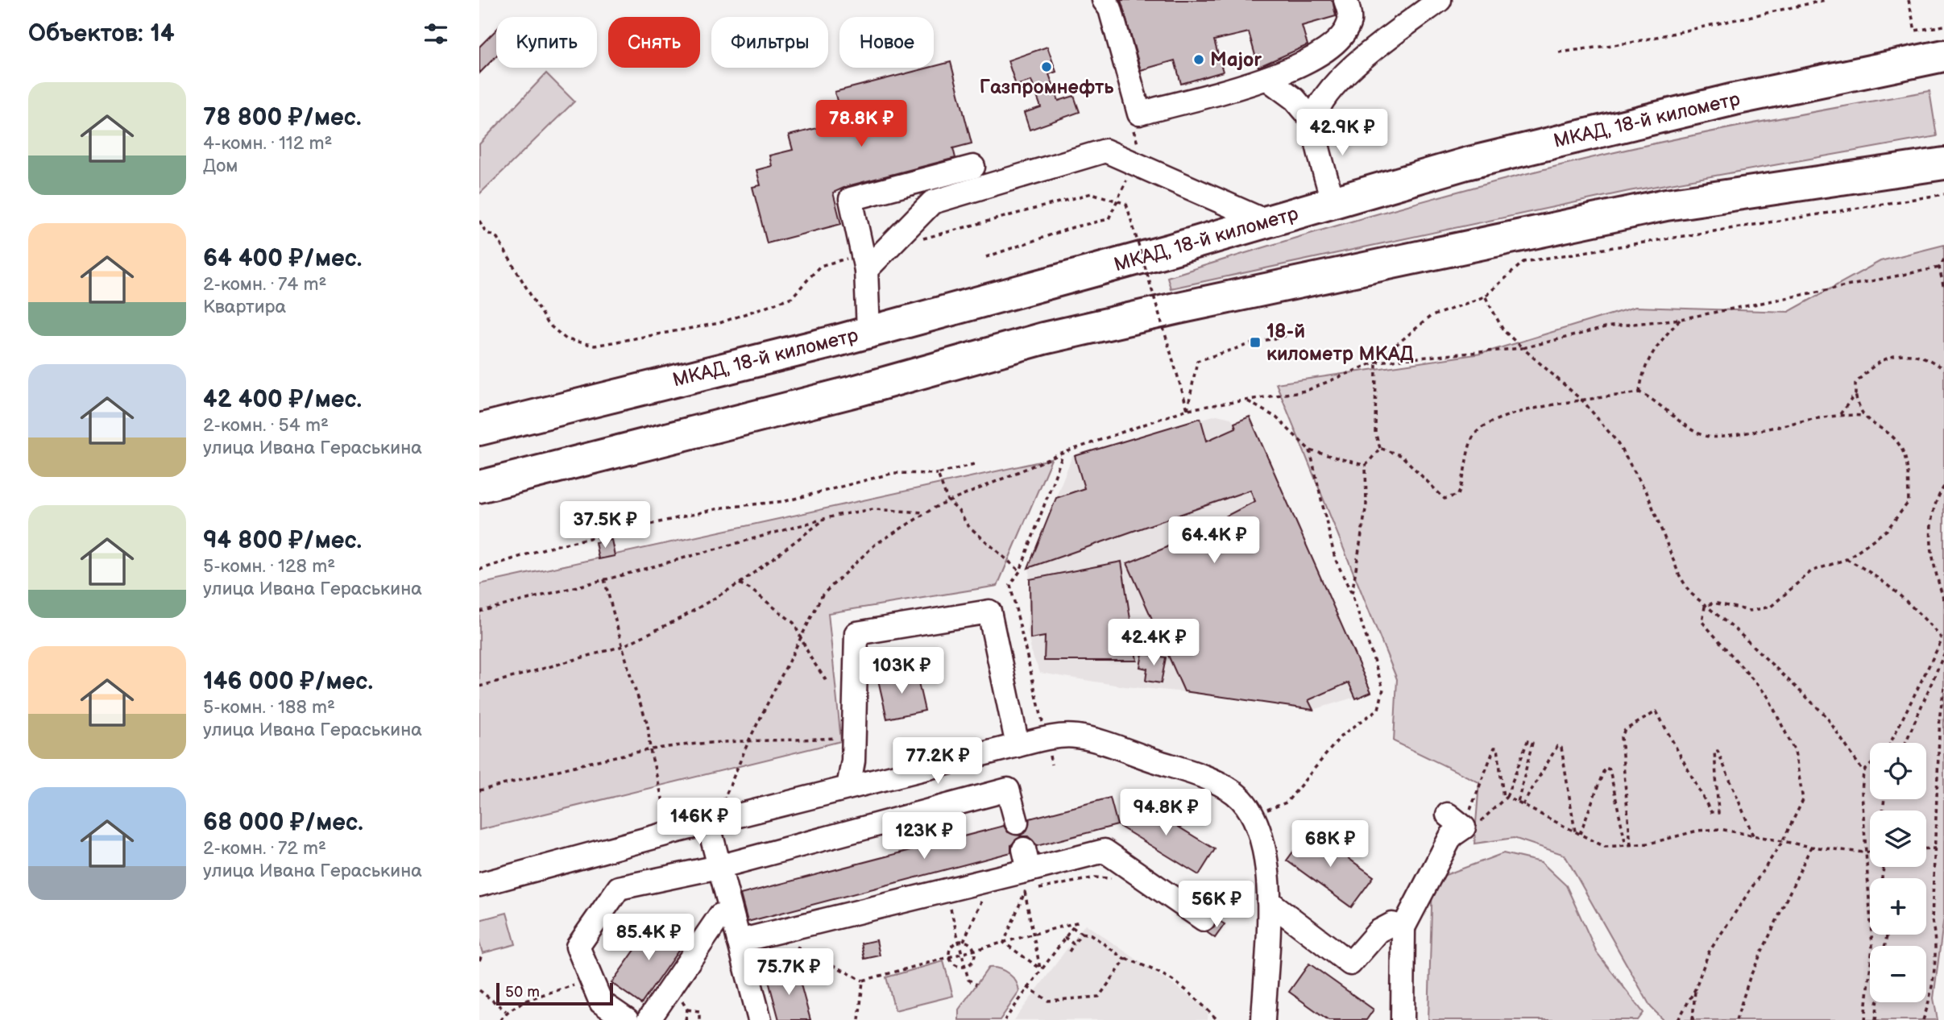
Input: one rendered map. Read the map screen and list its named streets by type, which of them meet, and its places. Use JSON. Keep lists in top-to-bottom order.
{
  "streets": {
    "highway": ["МКАД, 18-й километр"]
  },
  "places": {
    "other": ["Major", "Газпромнефть"],
    "transit": ["18-й километр МКАД"]
  },
  "scale_bar": "50 m",
  "page": {
    "heading": "Объектов: 14",
    "chip": [
      "Купить",
      "Снять",
      "Фильтры",
      "Новое"
    ],
    "list": [
      {
        "name": "78 800 ₽/мес.",
        "note": "4-комн. · 112 m² · Дом"
      },
      {
        "name": "64 400 ₽/мес.",
        "note": "2-комн. · 74 m² · Квартира"
      },
      {
        "name": "42 400 ₽/мес.",
        "note": "2-комн. · 54 m² · улица Ивана Гераськина"
      },
      {
        "name": "94 800 ₽/мес.",
        "note": "5-комн. · 128 m² · улица Ивана Гераськина"
      },
      {
        "name": "146 000 ₽/мес.",
        "note": "5-комн. · 188 m² · улица Ивана Гераськина"
      },
      {
        "name": "68 000 ₽/мес.",
        "note": "2-комн. · 72 m² · улица Ивана Гераськина"
      }
    ],
    "price": [
      "78.8K ₽",
      "42.9K ₽",
      "37.5K ₽",
      "64.4K ₽",
      "42.4K ₽",
      "103K ₽",
      "77.2K ₽",
      "94.8K ₽",
      "146K ₽",
      "123K ₽",
      "68K ₽",
      "56K ₽",
      "85.4K ₽",
      "75.7K ₽"
    ],
    "map_buttons": ["+", "−"],
    "scale": "50 m"
  }
}
